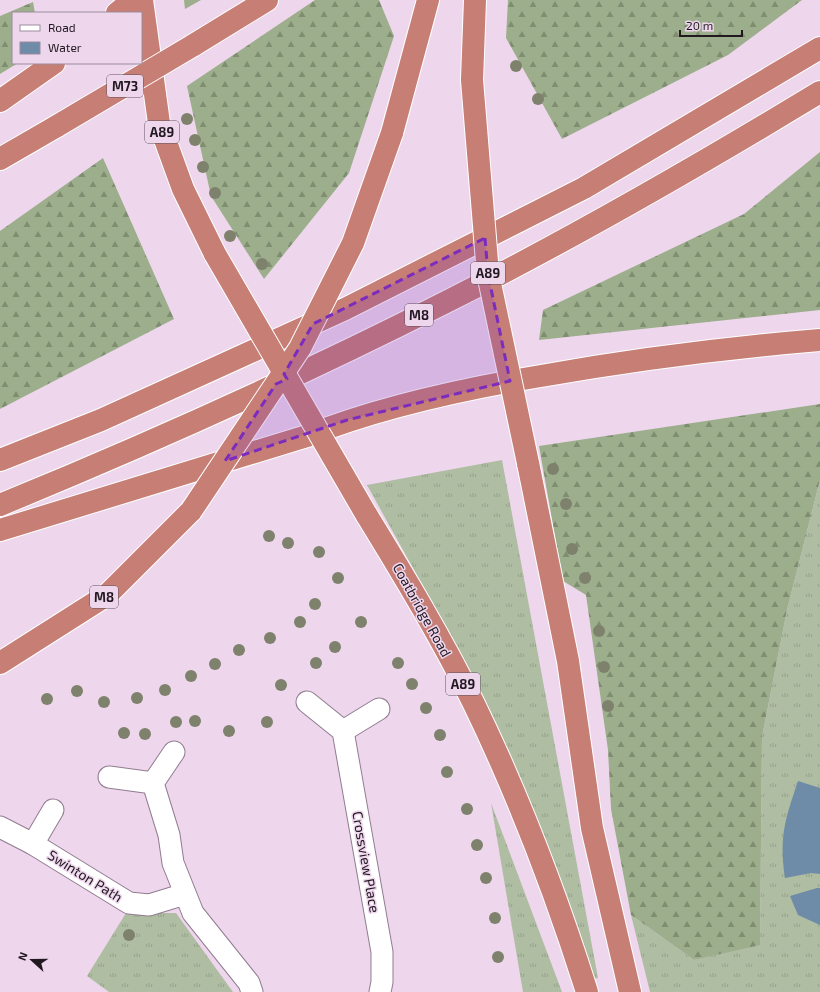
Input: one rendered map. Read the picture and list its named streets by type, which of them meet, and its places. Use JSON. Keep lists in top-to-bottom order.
{
  "streets": {
    "highway": [
      "M73",
      "A89",
      "M8",
      "Coatbridge Road"
    ],
    "street": ["Crossview Place", "Swinton Path"]
  },
  "legend": ["Road", "Water"],
  "scale_bar": "20 m",
  "north": "left"
}
